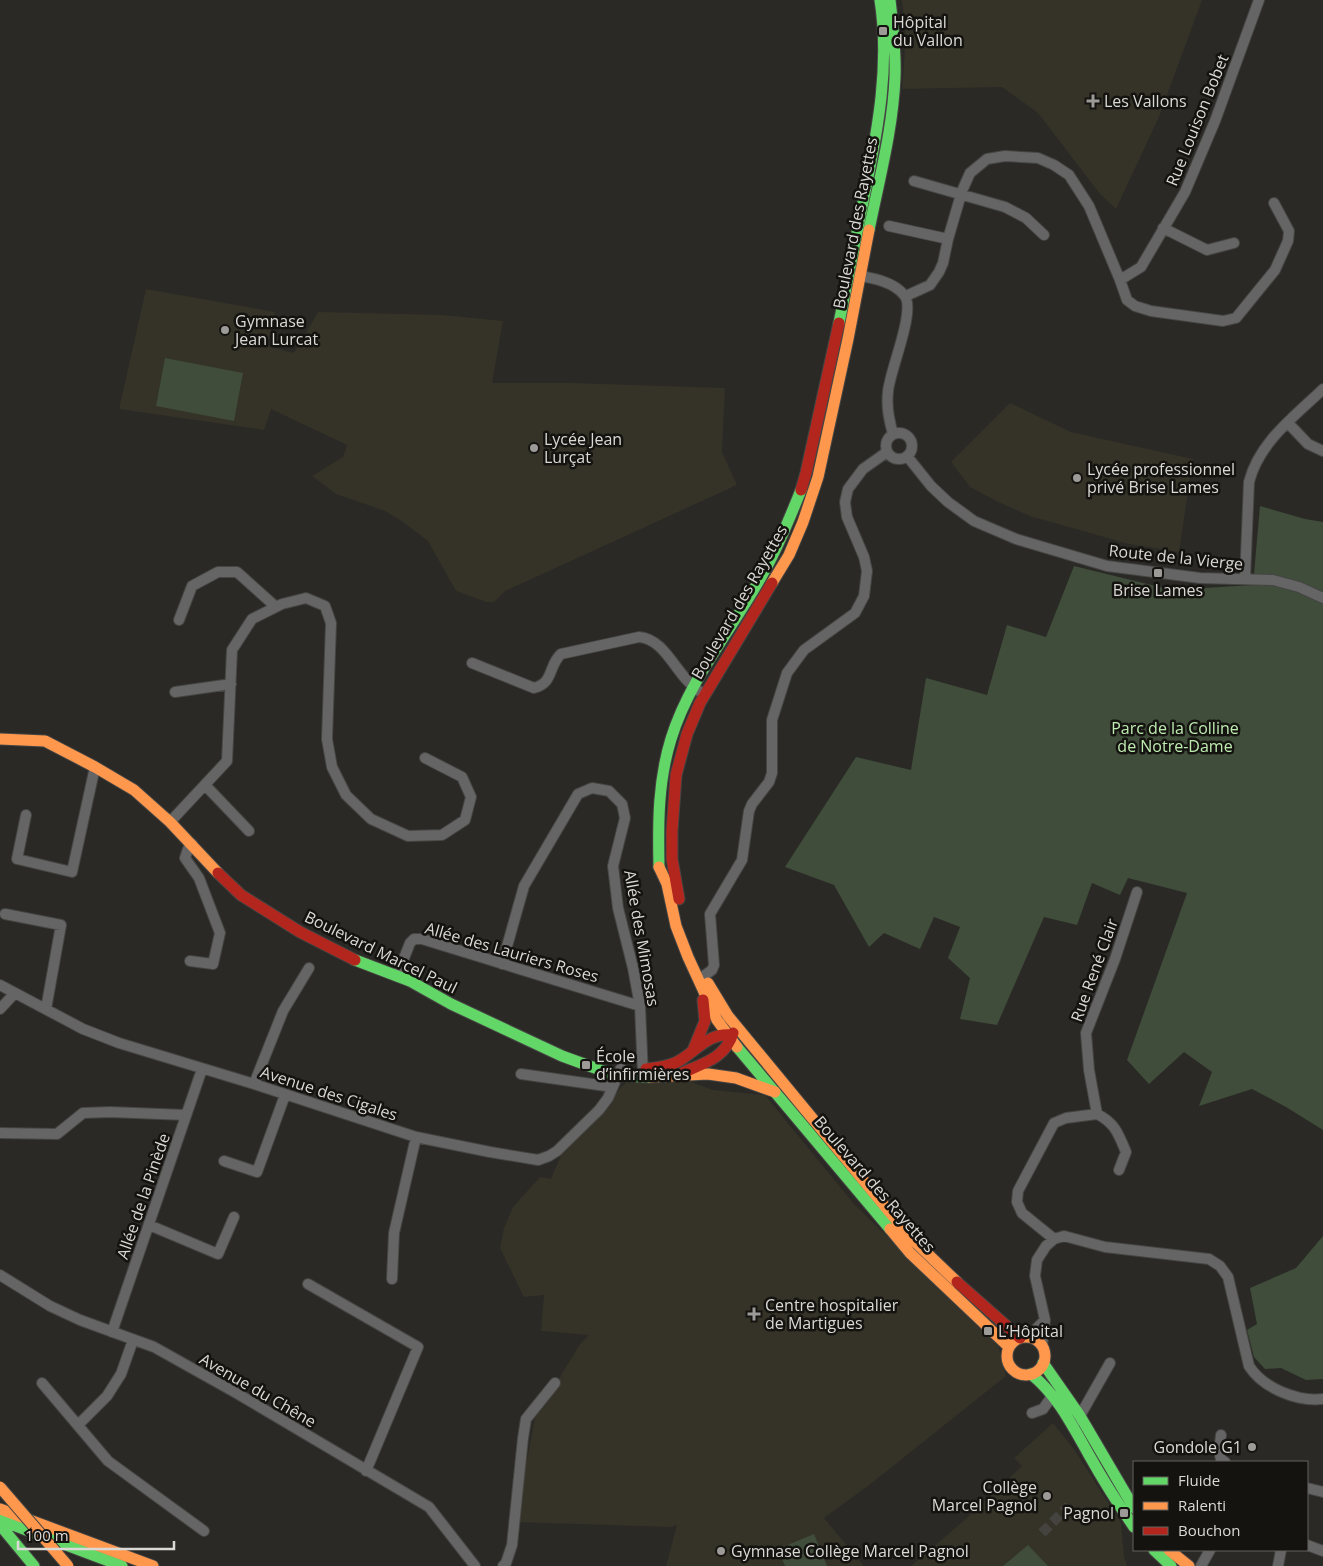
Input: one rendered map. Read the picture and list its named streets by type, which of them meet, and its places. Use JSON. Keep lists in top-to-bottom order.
{
  "streets": {
    "main road": ["Boulevard des Rayettes", "Boulevard Marcel Paul"],
    "street": [
      "Rue Louison Bobet",
      "Route de la Vierge",
      "Allée des Mimosas",
      "Allée des Lauriers Roses",
      "Rue René Clair",
      "Avenue des Cigales",
      "Allée de la Pinède",
      "Avenue du Chêne"
    ]
  },
  "crossings": [
    ["Boulevard des Rayettes", "Boulevard Marcel Paul"],
    ["Allée des Mimosas", "Boulevard Marcel Paul"],
    ["Allée des Mimosas", "Allée des Lauriers Roses"],
    ["Boulevard Marcel Paul", "Allée des Lauriers Roses"],
    ["Boulevard Marcel Paul", "Avenue des Cigales"],
    ["Avenue des Cigales", "Allée de la Pinède"],
    ["Allée de la Pinède", "Avenue du Chêne"]
  ],
  "parks": ["Parc de la Colline de Notre-Dame"],
  "places": {
    "transit": [
      "Hôpital du Vallon",
      "Brise Lames",
      "École d’infirmières",
      "L’Hôpital",
      "Pagnol"
    ],
    "health": ["Les Vallons", "Centre hospitalier de Martigues"],
    "other": [
      "Gymnase Jean Lurcat",
      "Lycée Jean Lurçat",
      "Lycée professionnel privé Brise Lames",
      "Gondole G1",
      "Collège Marcel Pagnol",
      "Gymnase Collège Marcel Pagnol"
    ]
  },
  "legend": ["Fluide", "Ralenti", "Bouchon"],
  "scale_bar": "100 m"
}
